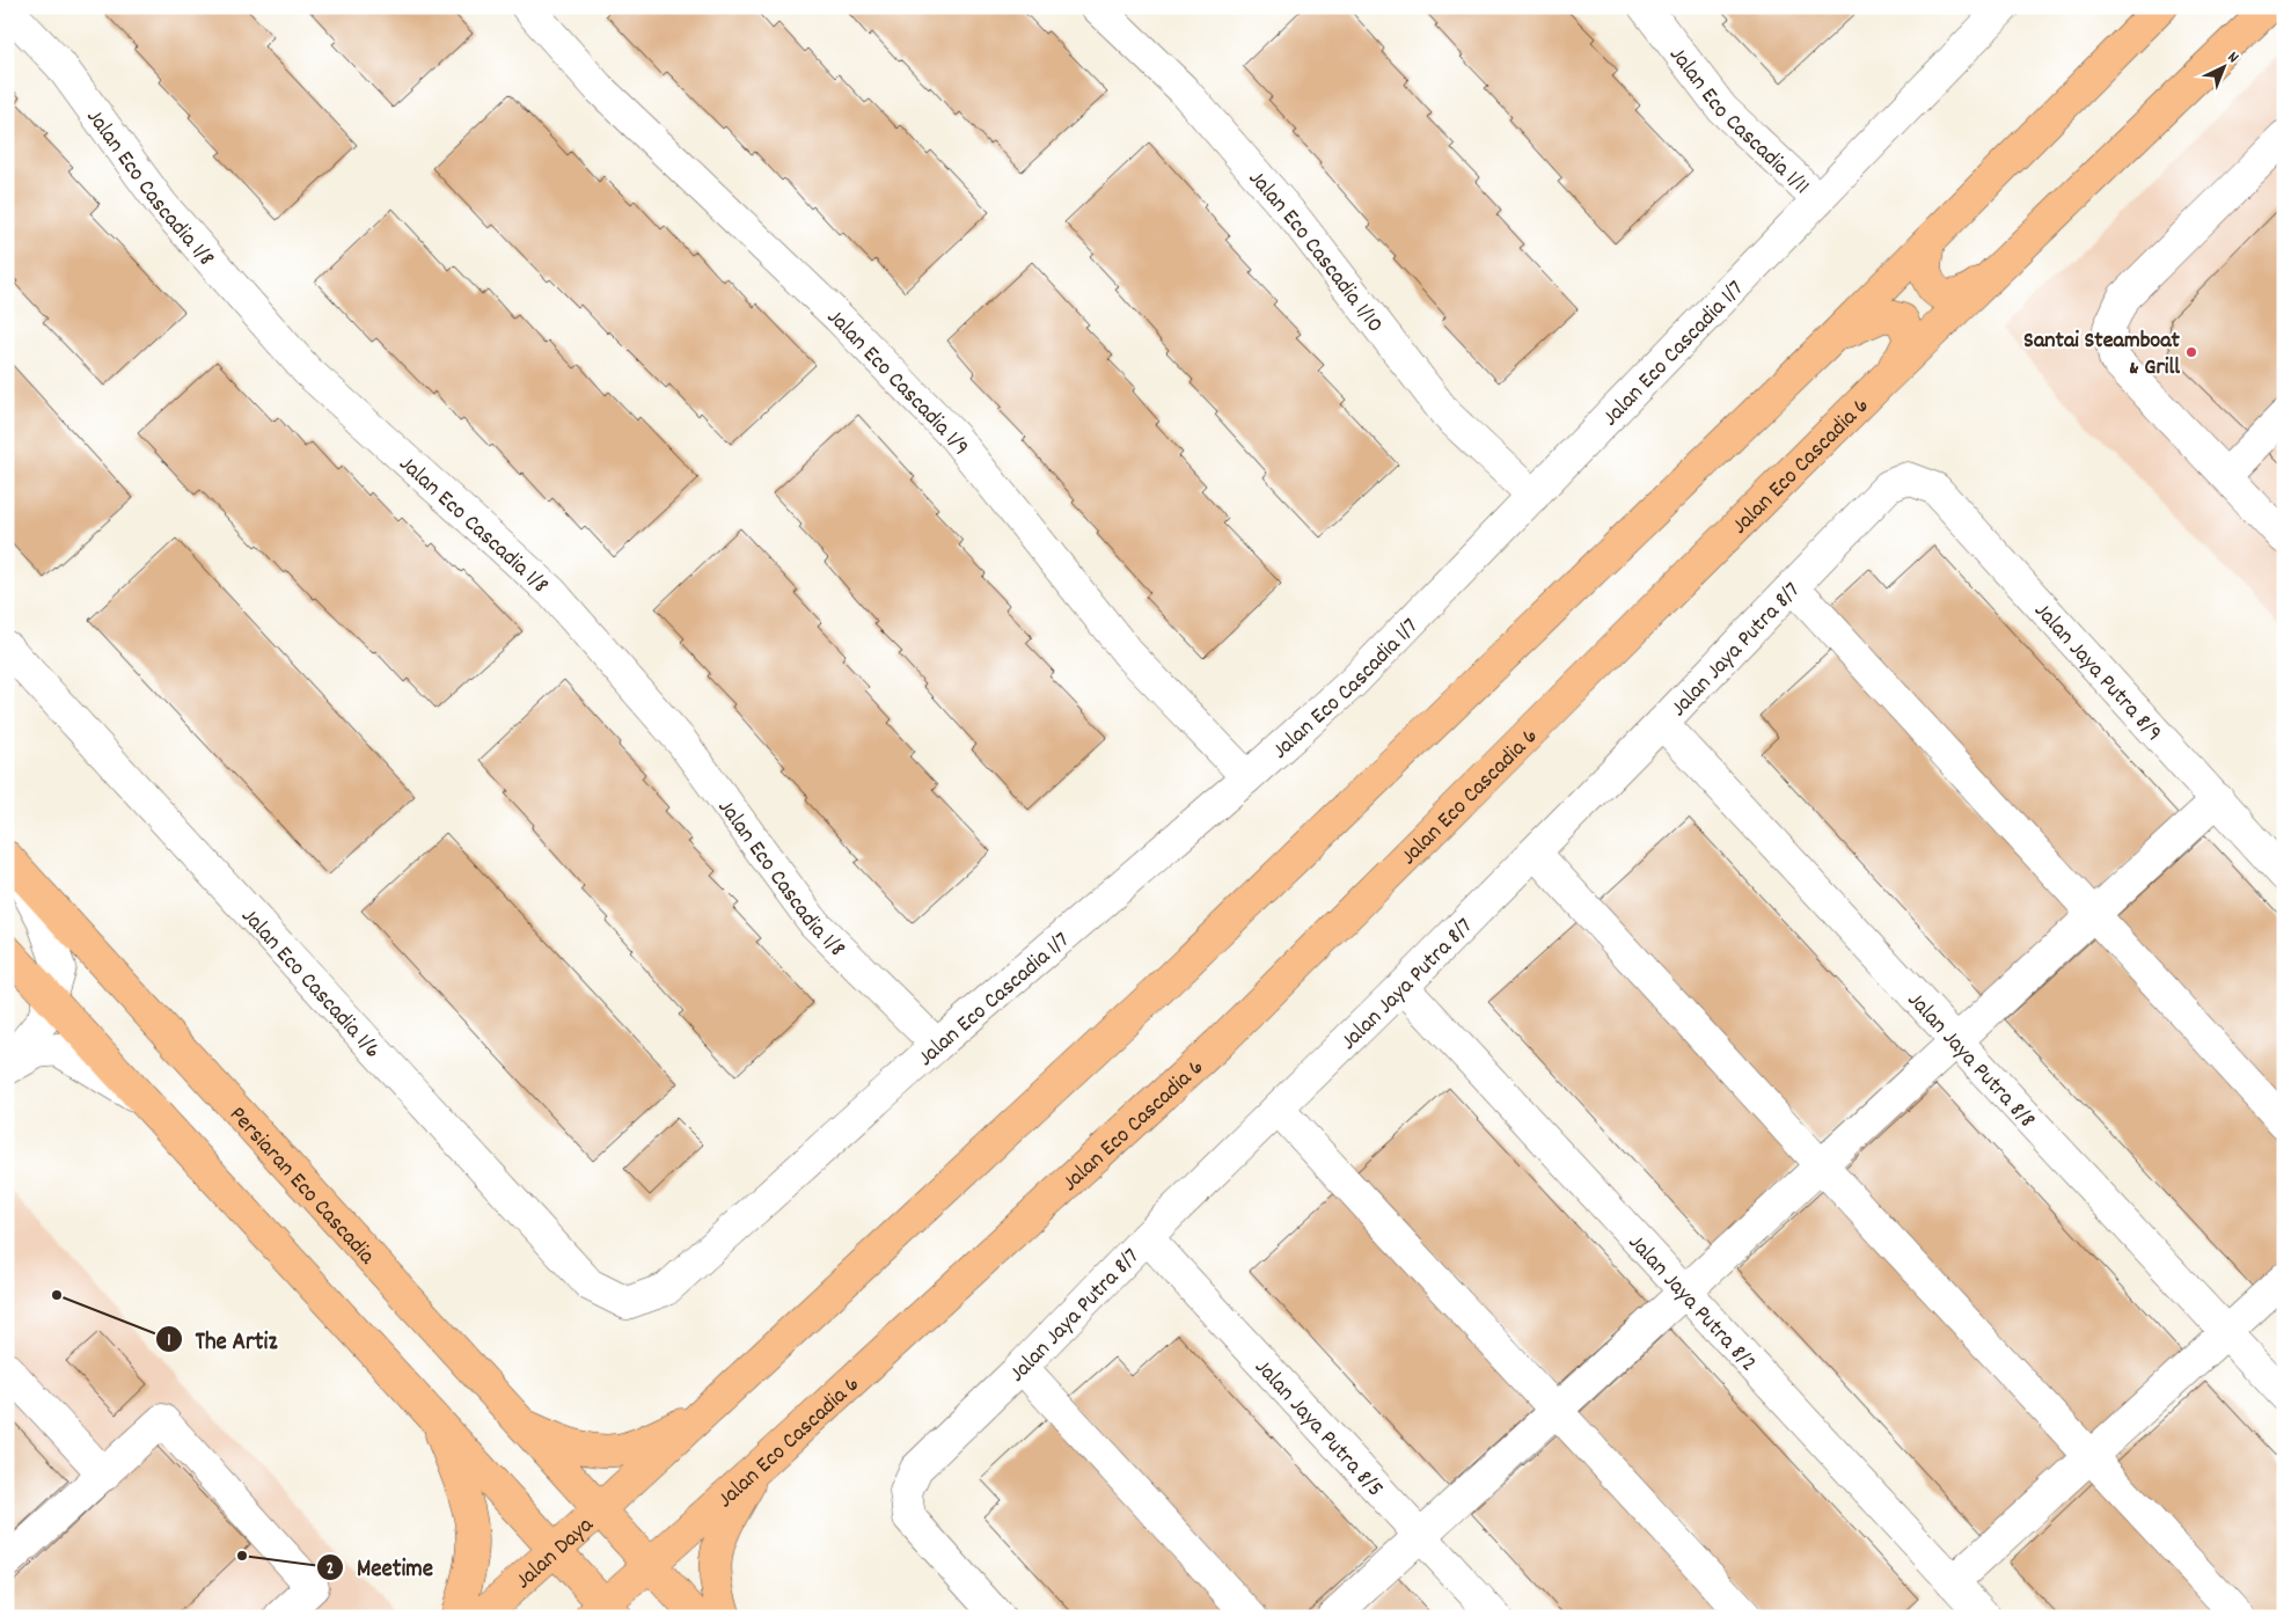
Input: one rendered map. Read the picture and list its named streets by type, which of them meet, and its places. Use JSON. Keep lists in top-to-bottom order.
{
  "streets": {
    "main road": ["Jalan Eco Cascadia 6", "Persiaran Eco Cascadia", "Jalan Daya"],
    "street": [
      "Jalan Eco Cascadia 1/11",
      "Jalan Eco Cascadia 1/8",
      "Jalan Eco Cascadia 1/10",
      "Jalan Eco Cascadia 1/7",
      "Jalan Eco Cascadia 1/9",
      "Jalan Jaya Putra 8/7",
      "Jalan Jaya Putra 8/9",
      "Jalan Eco Cascadia 1/6",
      "Jalan Jaya Putra 8/8",
      "Jalan Jaya Putra 8/2",
      "Jalan Jaya Putra 8/5"
    ]
  },
  "crossings": [
    ["Jalan Eco Cascadia 1/11", "Jalan Eco Cascadia 1/7"],
    ["Jalan Eco Cascadia 1/8", "Jalan Eco Cascadia 1/7"],
    ["Jalan Eco Cascadia 1/10", "Jalan Eco Cascadia 1/7"],
    ["Jalan Eco Cascadia 1/7", "Jalan Eco Cascadia 1/9"],
    ["Jalan Eco Cascadia 1/7", "Jalan Eco Cascadia 1/6"],
    ["Jalan Eco Cascadia 6", "Persiaran Eco Cascadia"],
    ["Jalan Jaya Putra 8/7", "Jalan Jaya Putra 8/9"],
    ["Jalan Jaya Putra 8/7", "Jalan Jaya Putra 8/8"],
    ["Jalan Jaya Putra 8/7", "Jalan Jaya Putra 8/2"],
    ["Jalan Jaya Putra 8/7", "Jalan Jaya Putra 8/5"],
    ["Persiaran Eco Cascadia", "Jalan Daya"]
  ],
  "places": ["Santai Steamboat & Grill", "The Artiz", "Meetime"],
  "north": "top right"
}
